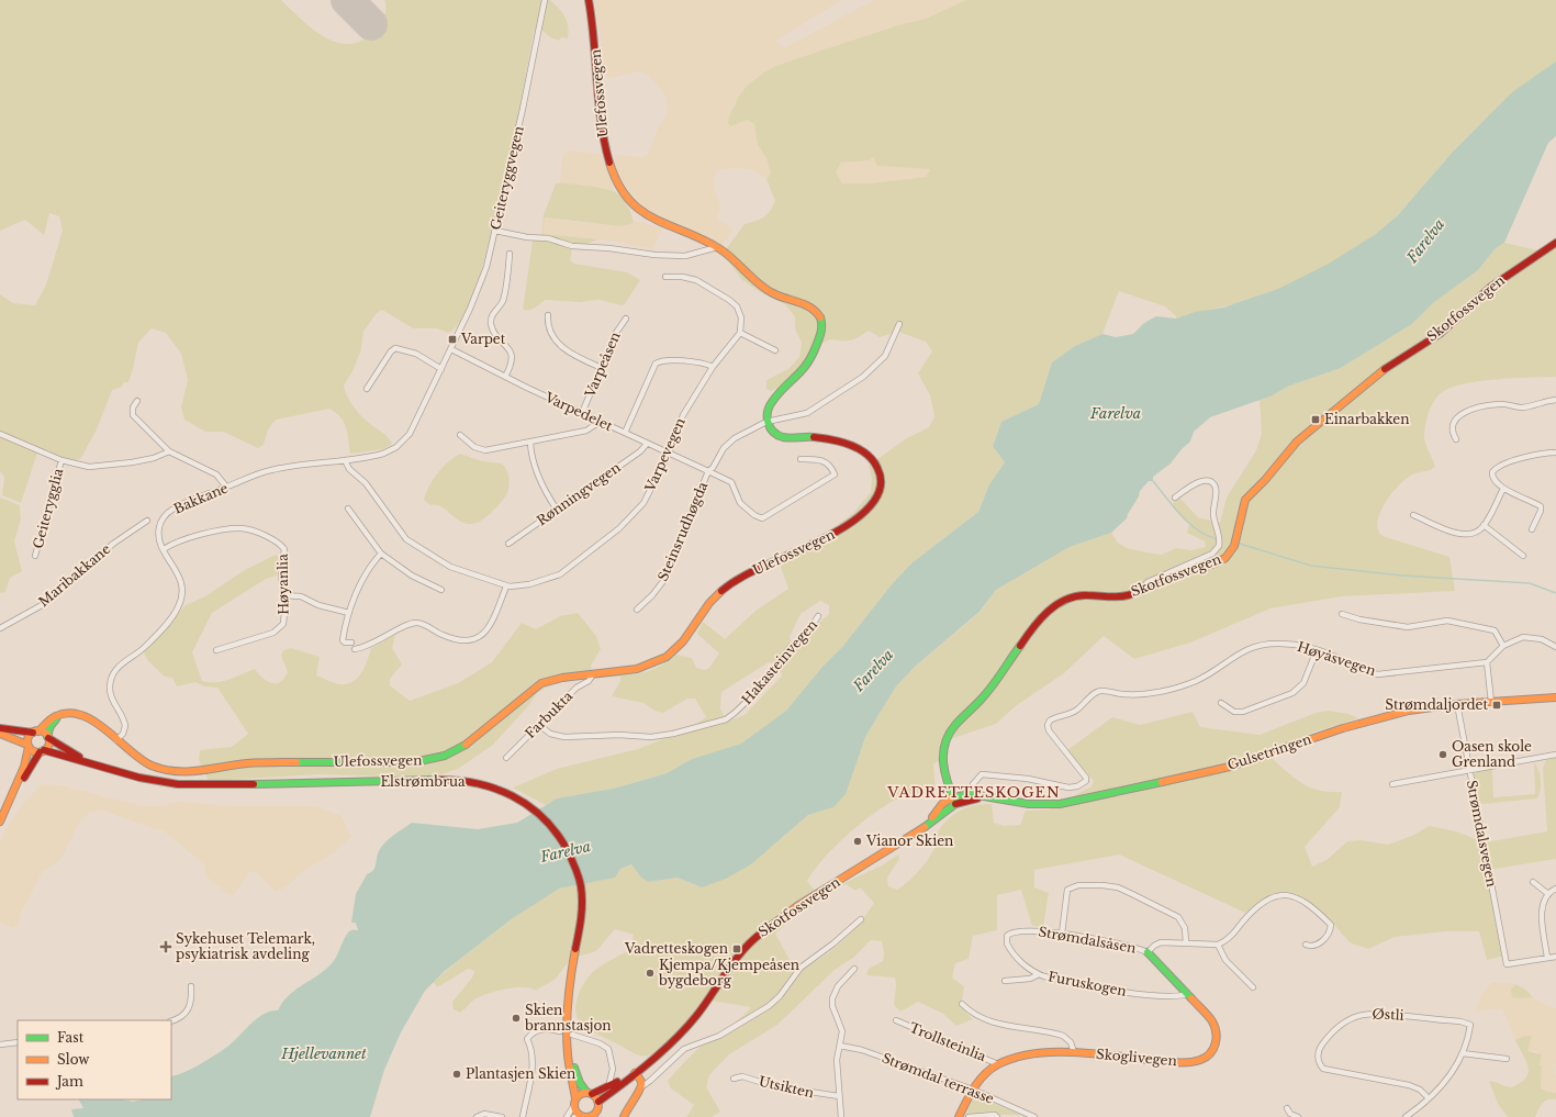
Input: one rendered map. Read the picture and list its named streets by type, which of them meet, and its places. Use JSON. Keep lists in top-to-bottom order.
{
  "streets": {
    "street": [
      "Ulefossvegen",
      "Geiteryggvegen",
      "Skotfossvegen",
      "Varpeåsen",
      "Varpedelet",
      "Varpevegen",
      "Rønningvegen",
      "Bakkane",
      "Geiterygglia",
      "Steinsrudhøgda",
      "Maribakkane",
      "Høyanlia",
      "Høyåsvegen",
      "Hakasteinvegen",
      "Farbukta",
      "Gulsetringen",
      "Elstrømbrua",
      "Strømdalsvegen",
      "Strømdalsåsen",
      "Furuskogen",
      "Østli",
      "Trollsteinlia",
      "Skoglivegen",
      "Strømdal terrasse",
      "Utsikten"
    ]
  },
  "crossings": [
    ["Ulefossvegen", "Bakkane"],
    ["Ulefossvegen", "Farbukta"],
    ["Geiteryggvegen", "Varpedelet"],
    ["Geiteryggvegen", "Bakkane"],
    ["Skotfossvegen", "Elstrømbrua"],
    ["Varpeåsen", "Varpedelet"],
    ["Varpedelet", "Varpevegen"],
    ["Varpedelet", "Rønningvegen"],
    ["Varpedelet", "Bakkane"],
    ["Varpedelet", "Steinsrudhøgda"],
    ["Varpevegen", "Bakkane"],
    ["Bakkane", "Høyanlia"],
    ["Høyåsvegen", "Gulsetringen"],
    ["Hakasteinvegen", "Farbukta"],
    ["Gulsetringen", "Strømdalsvegen"],
    ["Strømdalsåsen", "Furuskogen"],
    ["Strømdalsåsen", "Skoglivegen"],
    ["Furuskogen", "Skoglivegen"],
    ["Trollsteinlia", "Skoglivegen"],
    ["Skoglivegen", "Strømdal terrasse"]
  ],
  "districts": ["VADRETTESKOGEN"],
  "water": ["Farelva", "Hjellevannet"],
  "places": {
    "transit": [
      "Varpet",
      "Einarbakken",
      "Strømdaljordet",
      "Vadretteskogen"
    ],
    "other": [
      "Oasen skole Grenland",
      "Vianor Skien",
      "Kjempa/Kjempeåsen bygdeborg",
      "Skien brannstasjon",
      "Plantasjen Skien"
    ],
    "health": ["Sykehuset Telemark, psykiatrisk avdeling"]
  },
  "legend": ["Fast", "Slow", "Jam"]
}
